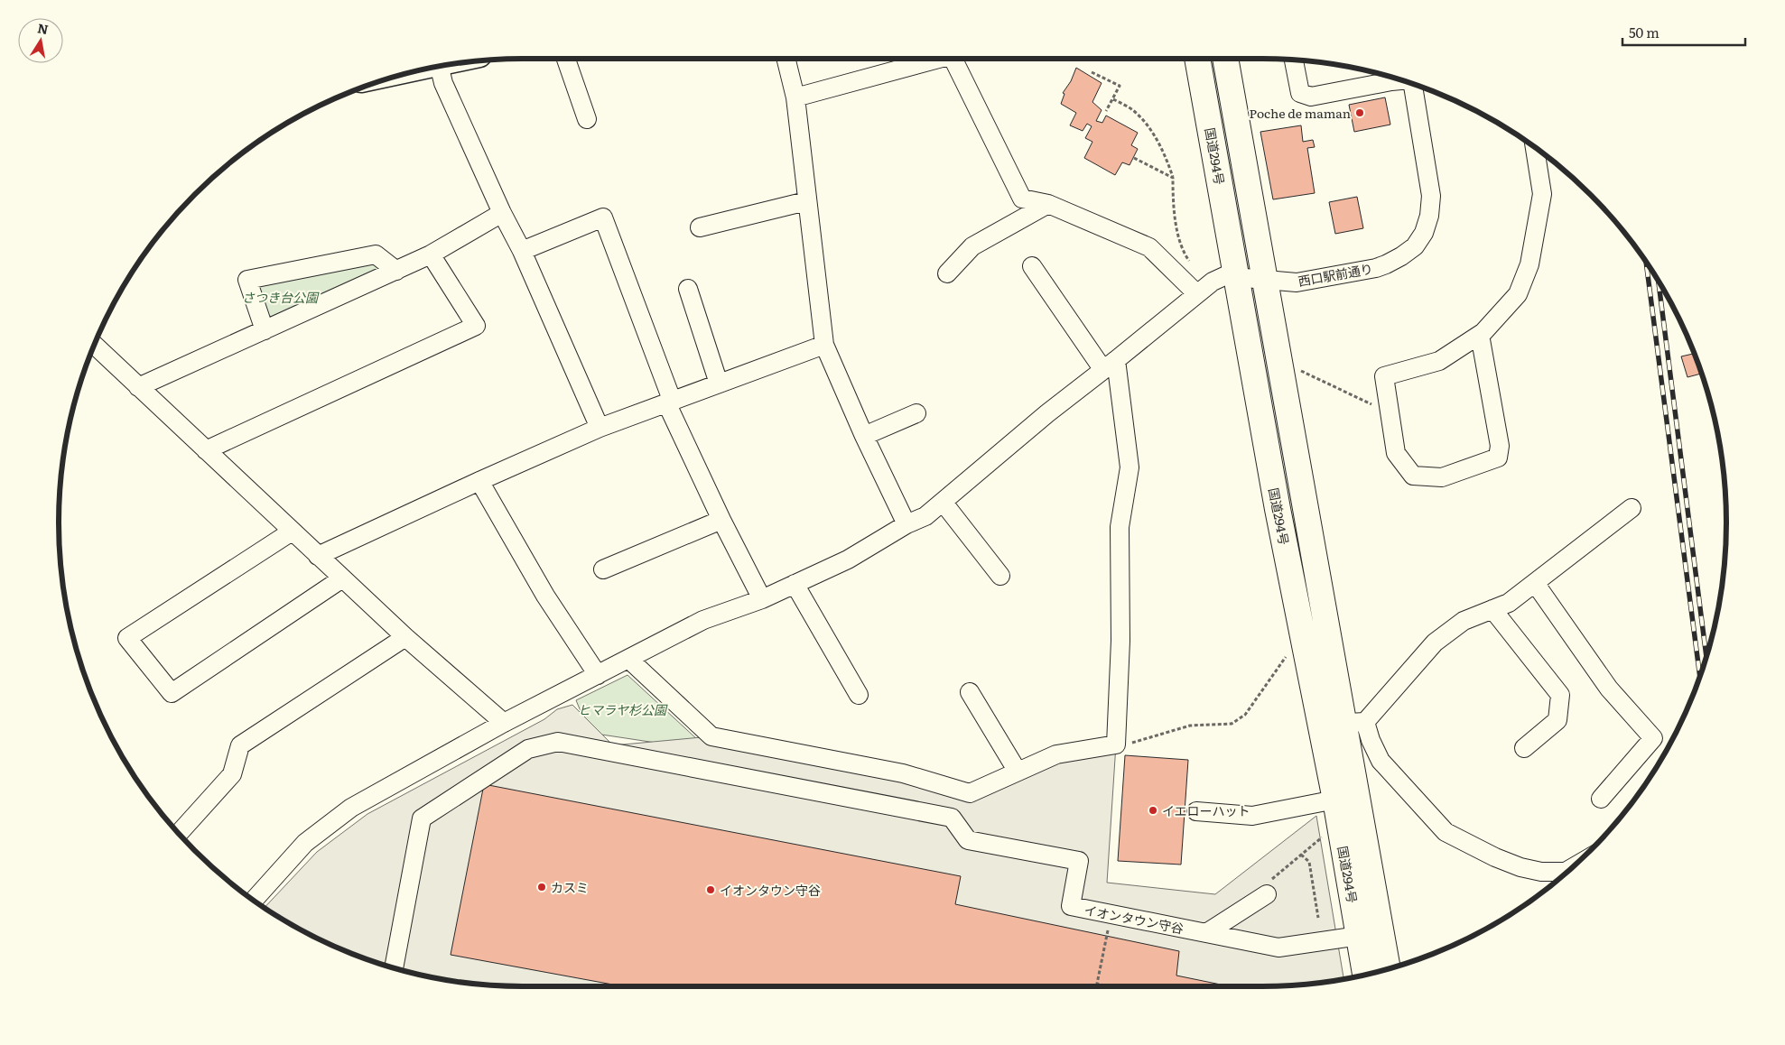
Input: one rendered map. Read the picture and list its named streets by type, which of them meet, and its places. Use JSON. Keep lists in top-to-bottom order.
{
  "streets": {
    "highway": ["国道294号"],
    "street": ["西口駅前通り", "イオンタウン守谷"]
  },
  "crossings": [
    ["国道294号", "西口駅前通り"],
    ["国道294号", "イオンタウン守谷"]
  ],
  "parks": ["さつき台公園", "ヒマラヤ杉公園"],
  "places": [
    "Poche de maman",
    "イエローハット",
    "カスミ",
    "イオンタウン守谷"
  ],
  "scale_bar": "50 m",
  "north": "top"
}
